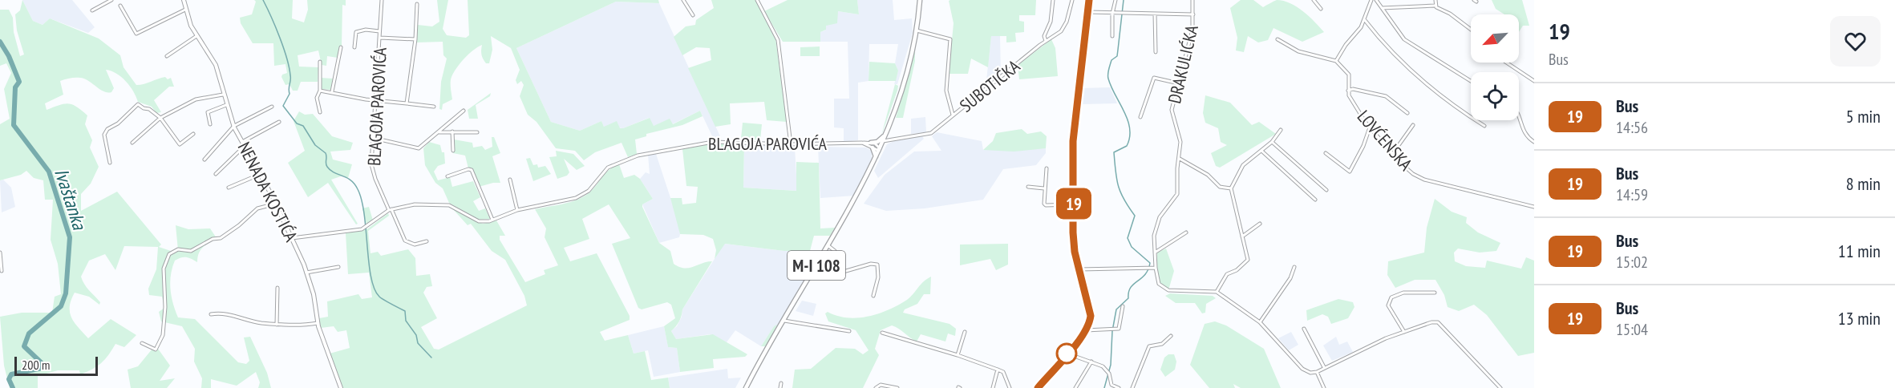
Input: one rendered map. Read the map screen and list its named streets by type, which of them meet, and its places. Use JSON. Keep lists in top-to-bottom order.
{
  "streets": {
    "main road": ["M-I 108"],
    "street": [
      "DRAKULIĆKA",
      "SUBOTIČKA",
      "BLAGOJA PAROVIĆA",
      "LOVĆENSKA",
      "NENADA KOSTIĆA"
    ]
  },
  "crossings": [
    ["SUBOTIČKA", "M-I 108"],
    ["BLAGOJA PAROVIĆA", "NENADA KOSTIĆA"],
    ["BLAGOJA PAROVIĆA", "M-I 108"]
  ],
  "water": ["Ivaštanka"],
  "lines": ["bus line 19"],
  "scale_bar": "200 m",
  "north": "bottom left",
  "page": {
    "on_map": "19",
    "heading": ["19", "Bus"],
    "list": [
      {
        "mark": "19",
        "name": "Bus",
        "note": "14:56",
        "value": "5 min"
      },
      {
        "mark": "19",
        "name": "Bus",
        "note": "14:59",
        "value": "8 min"
      },
      {
        "mark": "19",
        "name": "Bus",
        "note": "15:02",
        "value": "11 min"
      },
      {
        "mark": "19",
        "name": "Bus",
        "note": "15:04",
        "value": "13 min"
      }
    ],
    "scale": "200 m"
  }
}
